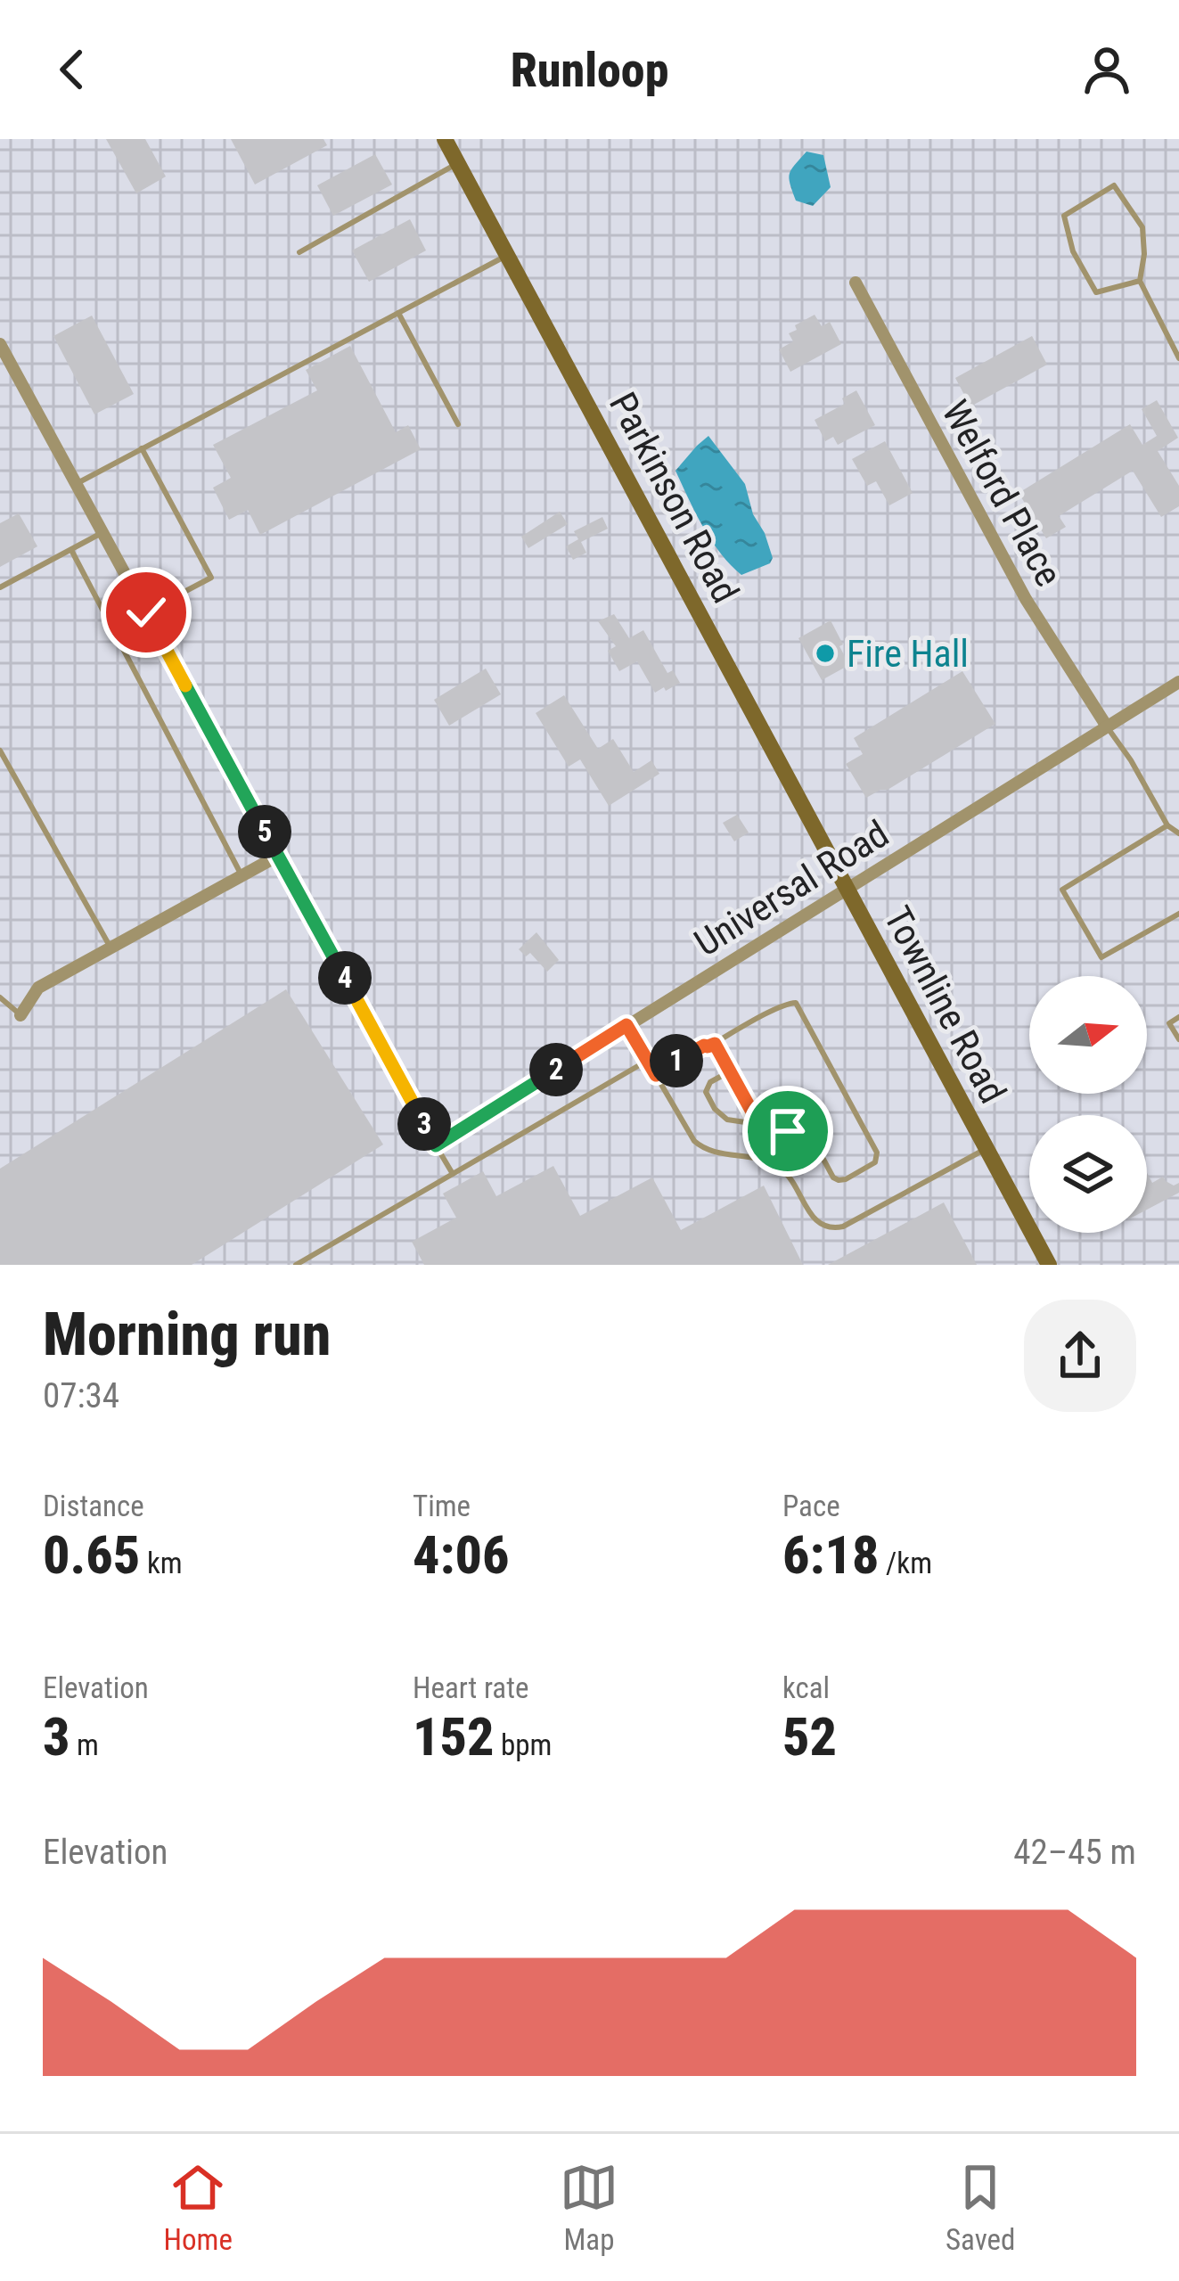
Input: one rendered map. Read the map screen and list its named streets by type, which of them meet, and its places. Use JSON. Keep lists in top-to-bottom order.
{
  "streets": {
    "main road": ["Parkinson Road", "Townline Road"],
    "street": ["Welford Place", "Universal Road"]
  },
  "crossings": [
    ["Welford Place", "Universal Road"],
    ["Parkinson Road", "Universal Road"],
    ["Parkinson Road", "Townline Road"],
    ["Universal Road", "Townline Road"]
  ],
  "places": ["Fire Hall"],
  "north": "right",
  "page": {
    "header": "Runloop",
    "pins": [
      "5",
      "4",
      "1",
      "2",
      "3"
    ],
    "heading": ["Morning run", "07:34"],
    "stats": [
      ["Distance", "0.65 km"],
      ["Time", "4:06"],
      ["Pace", "6:18 /km"],
      ["Elevation", "3 m"],
      ["Heart rate", "152 bpm"],
      ["kcal", "52"]
    ],
    "chart": ["Elevation", "42–45 m"],
    "tabs": ["Home", "Map", "Saved"]
  }
}
